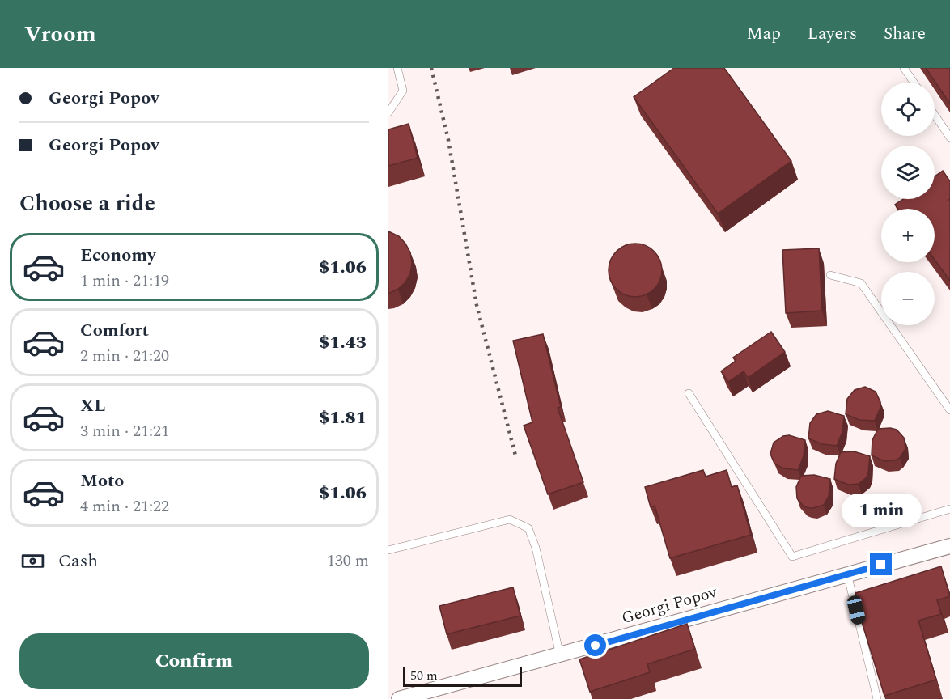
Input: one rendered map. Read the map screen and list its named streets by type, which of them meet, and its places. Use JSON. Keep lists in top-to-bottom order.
{
  "streets": {
    "street": ["Georgi Popov"]
  },
  "scale_bar": "50 m",
  "page": {
    "header": "Vroom",
    "nav": ["Map", "Layers", "Share"],
    "banner": ["Georgi Popov", "Georgi Popov"],
    "map_buttons": ["+", "−"],
    "heading": "Choose a ride",
    "list": [
      {
        "name": "Economy",
        "note": "1 min · 21:19",
        "value": "$1.06"
      },
      {
        "name": "Comfort",
        "note": "2 min · 21:20",
        "value": "$1.43"
      },
      {
        "name": "XL",
        "note": "3 min · 21:21",
        "value": "$1.81"
      },
      {
        "name": "Moto",
        "note": "4 min · 21:22",
        "value": "$1.06"
      }
    ],
    "bubble": "1 min",
    "pay": ["Cash", "130 m"],
    "buttons": "Confirm",
    "scale": "50 m"
  }
}
